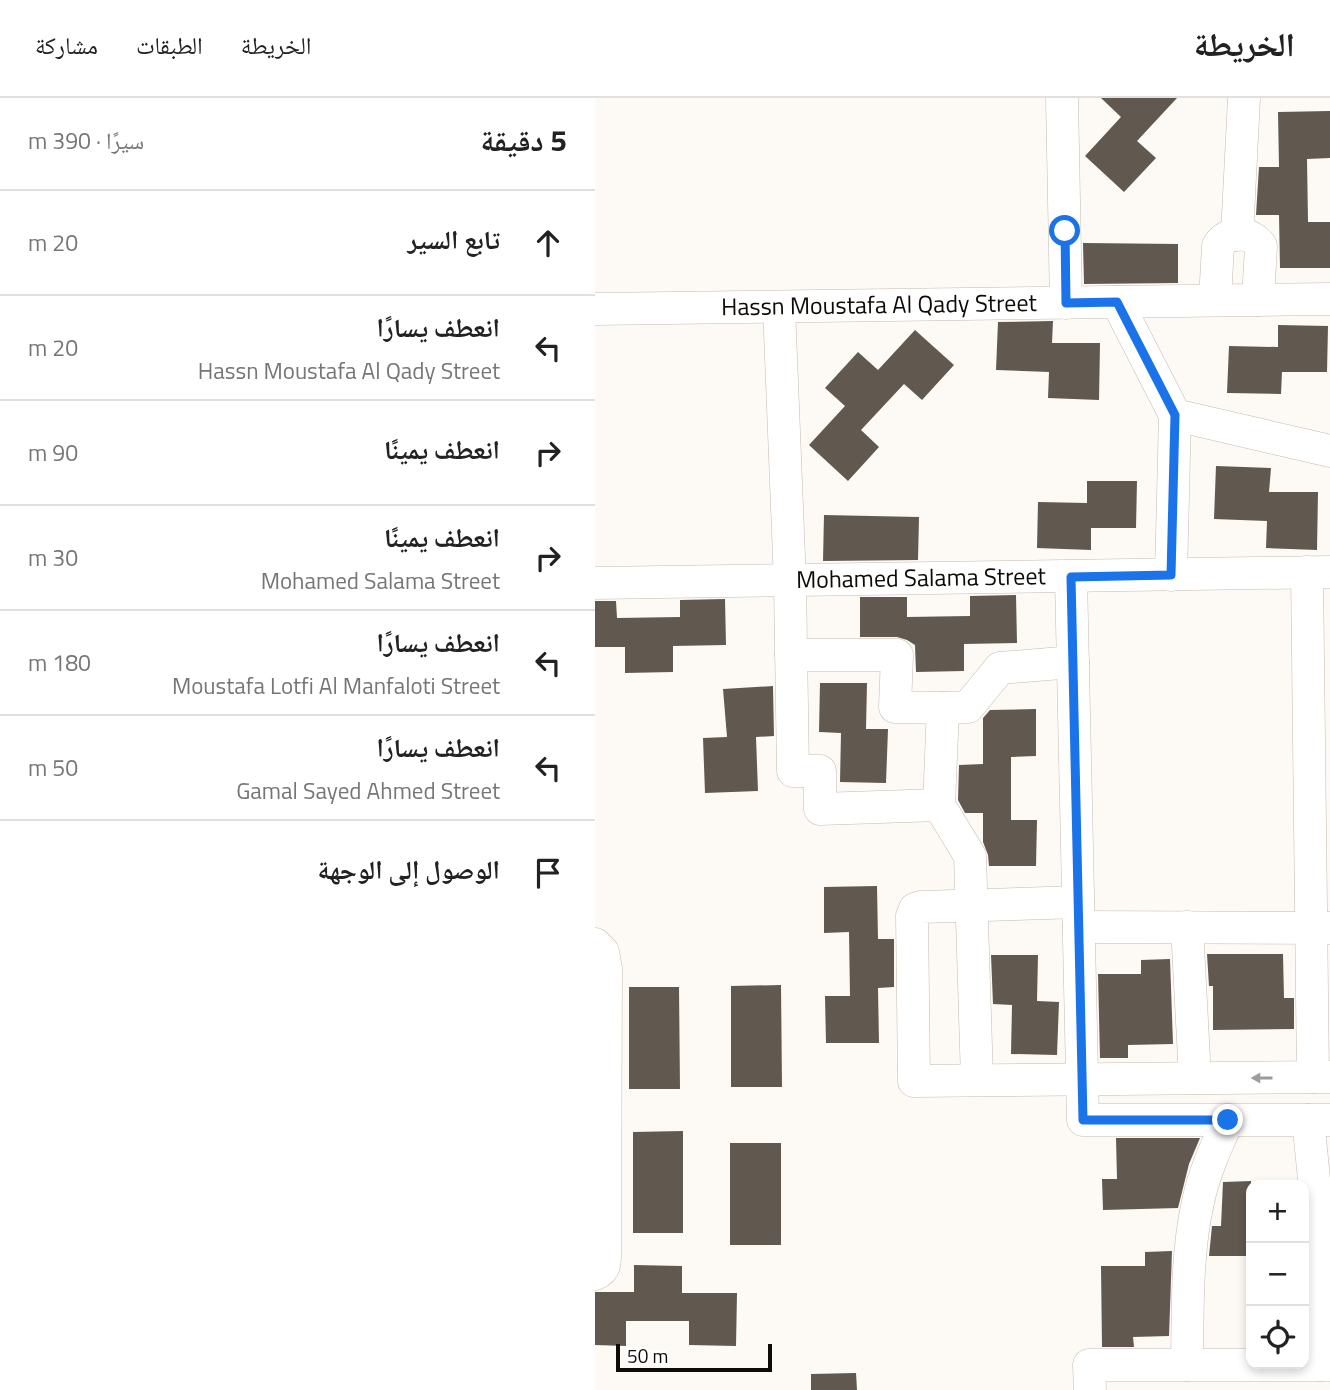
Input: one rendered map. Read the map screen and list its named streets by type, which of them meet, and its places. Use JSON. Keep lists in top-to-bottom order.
{
  "streets": {
    "street": ["Hassn Moustafa Al Qady Street", "Mohamed Salama Street"]
  },
  "scale_bar": "50 m",
  "page": {
    "header": "الخريطة",
    "nav": ["الخريطة", "الطبقات", "مشاركة"],
    "heading": ["5 دقيقة", "سيرًا · 390 m"],
    "list": [
      ["تابع السير", "20 m"],
      ["انعطف يسارًا", "Hassn Moustafa Al Qady Street", "20 m"],
      ["انعطف يمينًا", "90 m"],
      ["انعطف يمينًا", "Mohamed Salama Street", "30 m"],
      ["انعطف يسارًا", "Moustafa Lotfi Al Manfaloti Street", "180 m"],
      ["انعطف يسارًا", "Gamal Sayed Ahmed Street", "50 m"],
      "الوصول إلى الوجهة"
    ],
    "map_buttons": ["+", "−"],
    "scale": "50 m"
  }
}
